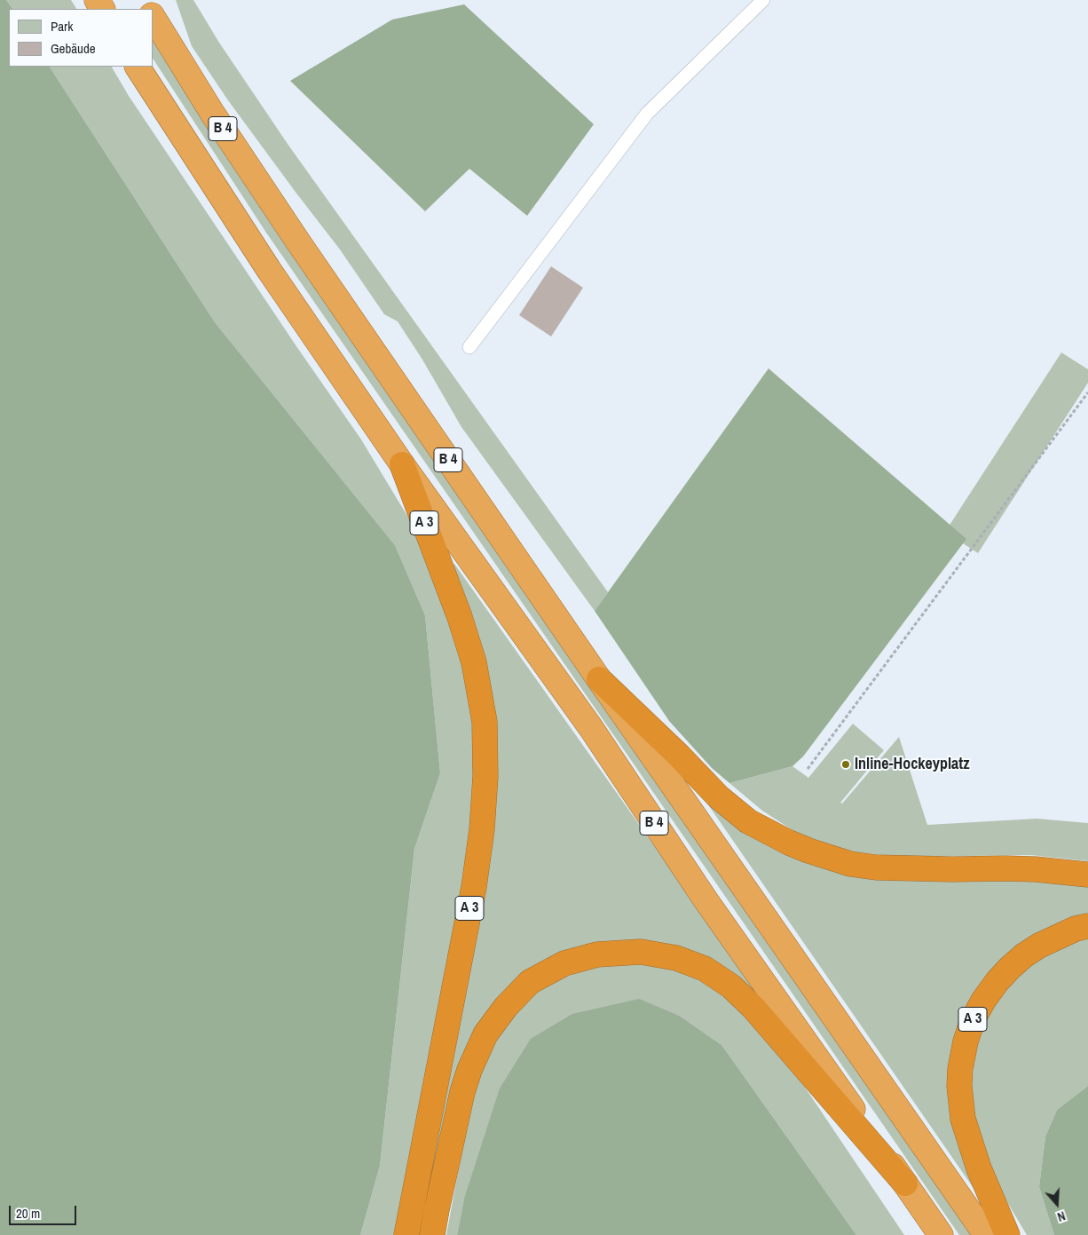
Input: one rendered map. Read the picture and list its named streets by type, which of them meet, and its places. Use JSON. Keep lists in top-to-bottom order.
{
  "streets": {
    "highway": ["B 4", "A 3"]
  },
  "crossings": [
    ["B 4", "A 3"]
  ],
  "places": ["Inline-Hockeyplatz"],
  "legend": ["Park", "Gebäude"],
  "scale_bar": "20 m",
  "north": "bottom"
}
